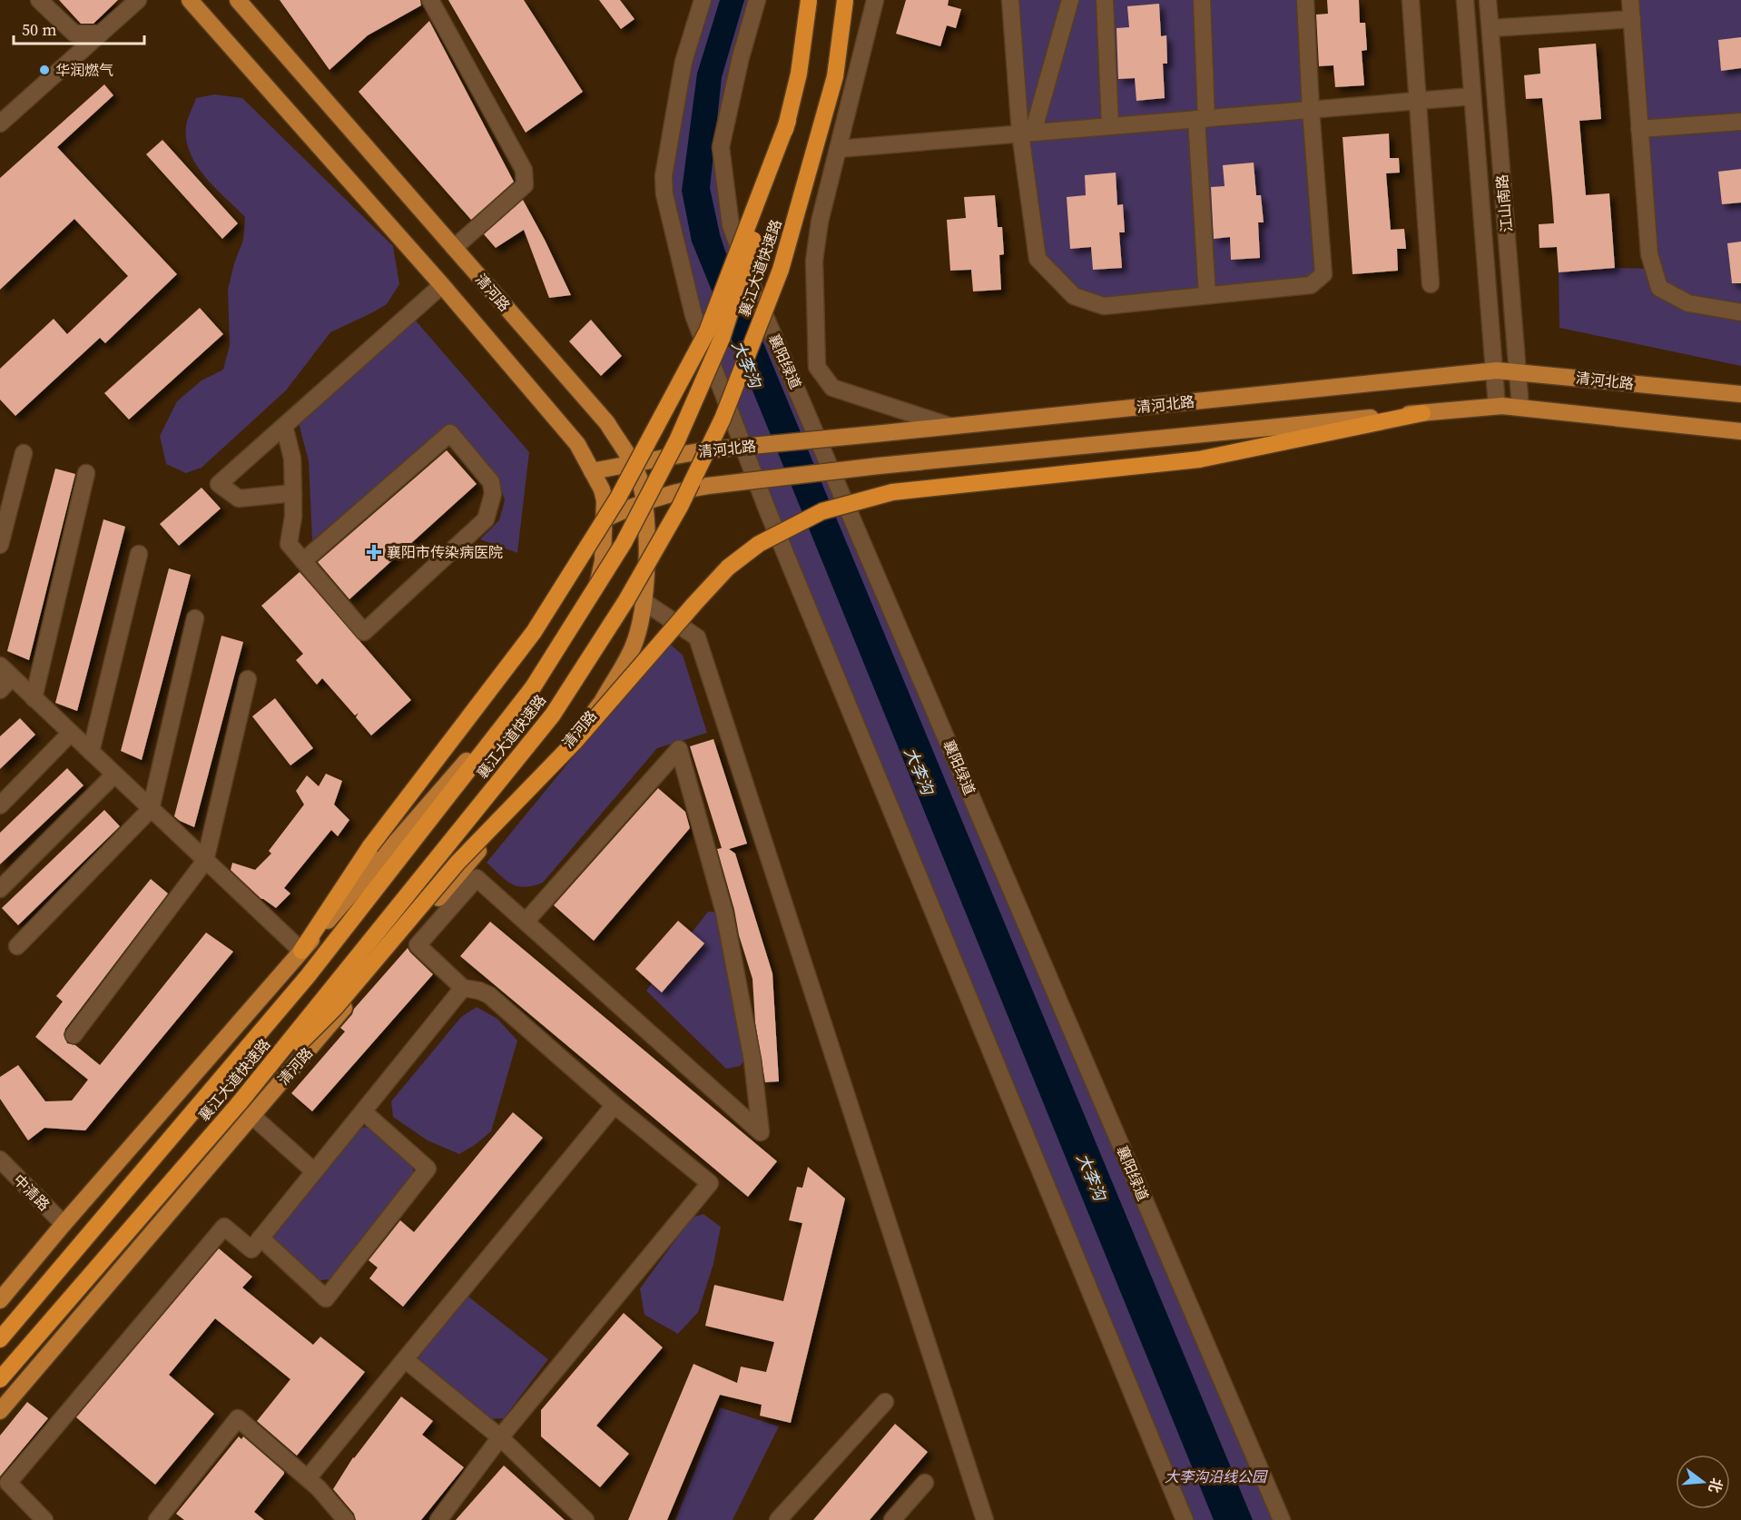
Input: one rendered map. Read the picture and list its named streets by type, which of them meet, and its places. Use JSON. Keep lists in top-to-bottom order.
{
  "streets": {
    "highway": ["襄江大道快速路"],
    "main road": ["清河路", "清河北路"],
    "street": ["江山南路", "襄阳绿道", "中清路"]
  },
  "crossings": [
    ["江山南路", "清河北路"],
    ["清河路", "清河北路"]
  ],
  "water": ["大李沟"],
  "parks": ["大李沟沿线公园"],
  "places": {
    "other": ["华润燃气"],
    "health": ["襄阳市传染病医院"]
  },
  "scale_bar": "50 m",
  "north": "right"
}
